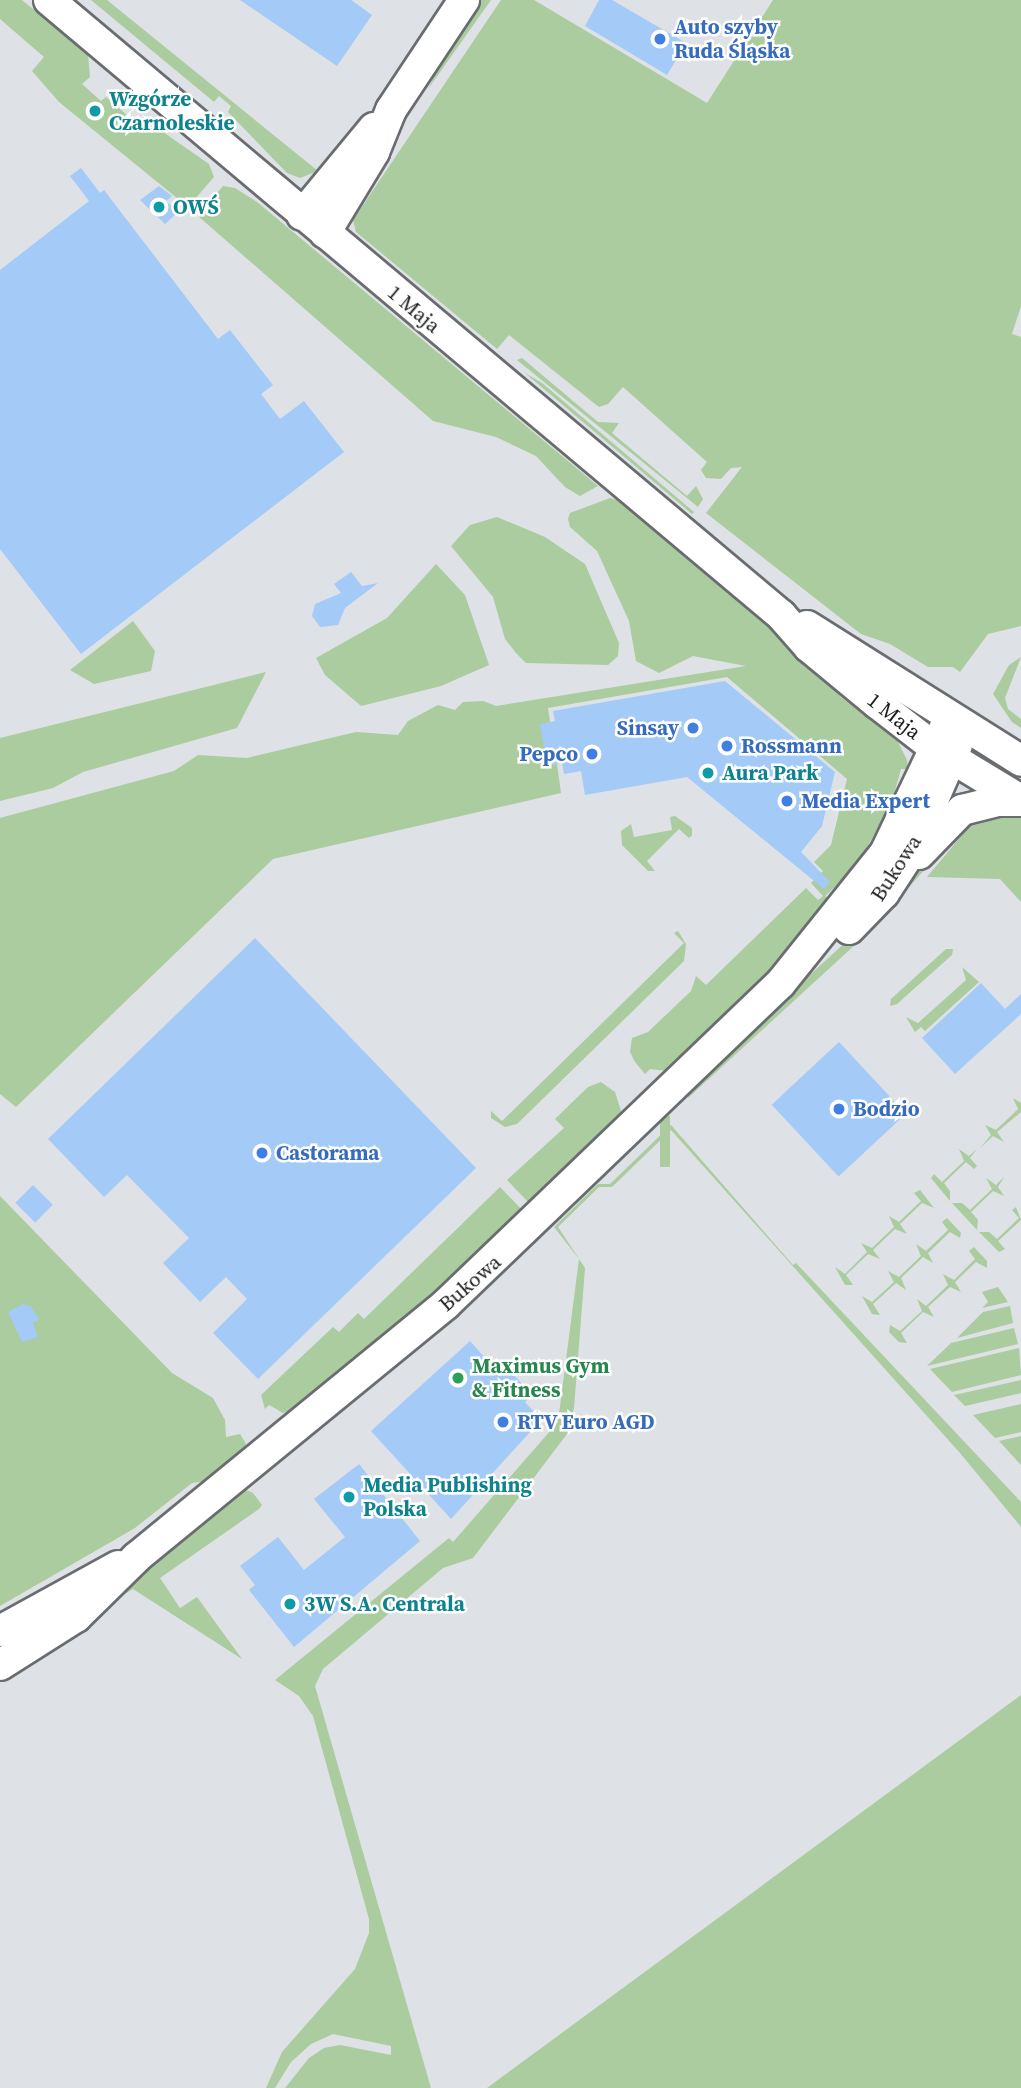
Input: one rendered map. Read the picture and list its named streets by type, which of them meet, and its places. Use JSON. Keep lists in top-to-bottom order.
{
  "streets": {
    "street": ["1 Maja", "Bukowa"]
  },
  "crossings": [
    ["1 Maja", "Bukowa"]
  ],
  "places": [
    "Auto szyby Ruda Śląska",
    "Wzgórze Czarnoleskie",
    "OWŚ",
    "Sinsay",
    "Rossmann",
    "Pepco",
    "Aura Park",
    "Media Expert",
    "Bodzio",
    "Castorama",
    "Maximus Gym & Fitness",
    "RTV Euro AGD",
    "Media Publishing Polska",
    "3W S.A. Centrala"
  ]
}
